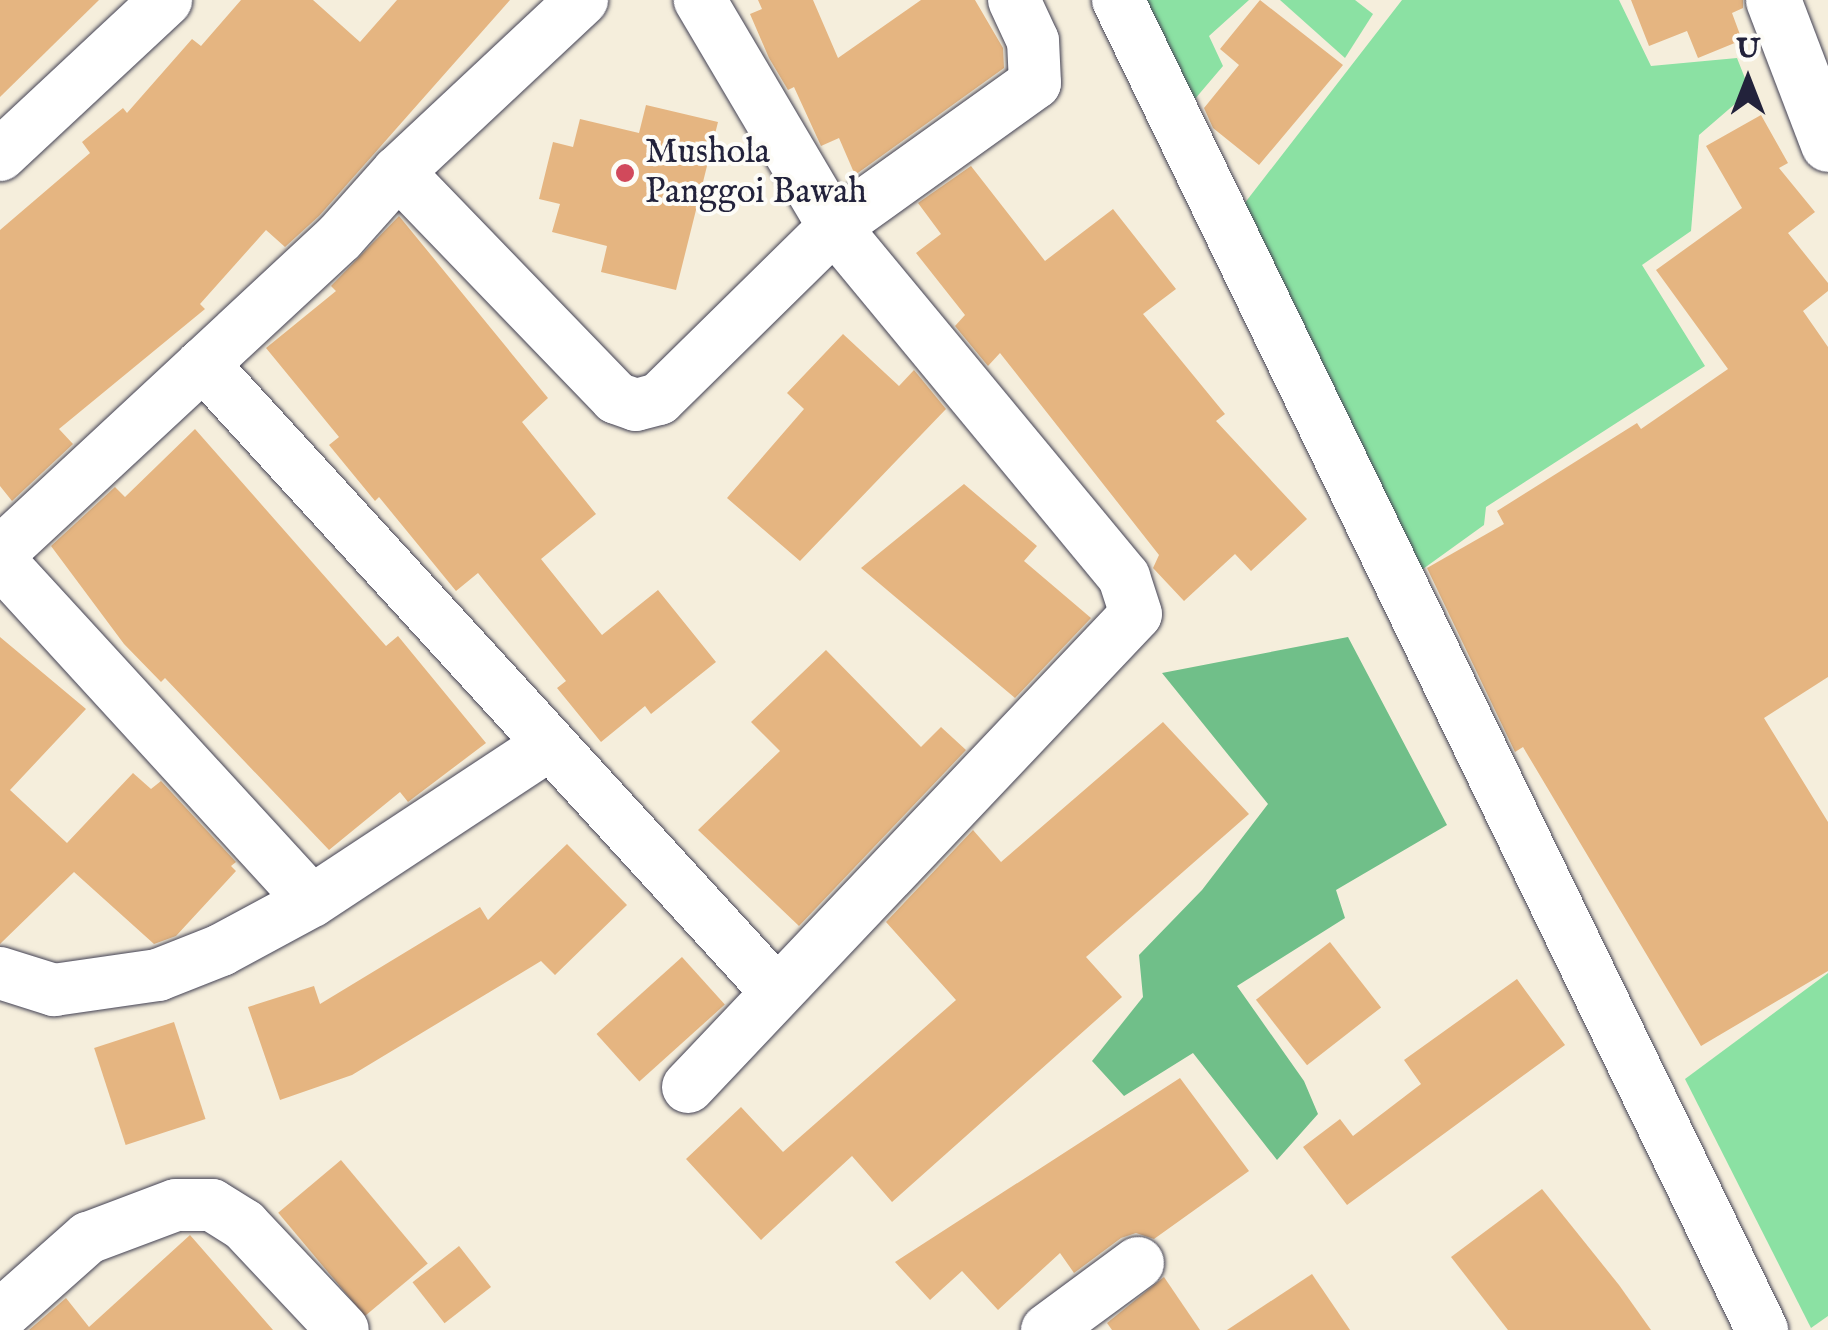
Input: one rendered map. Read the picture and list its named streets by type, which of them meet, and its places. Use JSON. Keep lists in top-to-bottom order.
{
  "places": ["Mushola Panggoi Bawah"],
  "north": "top"
}
